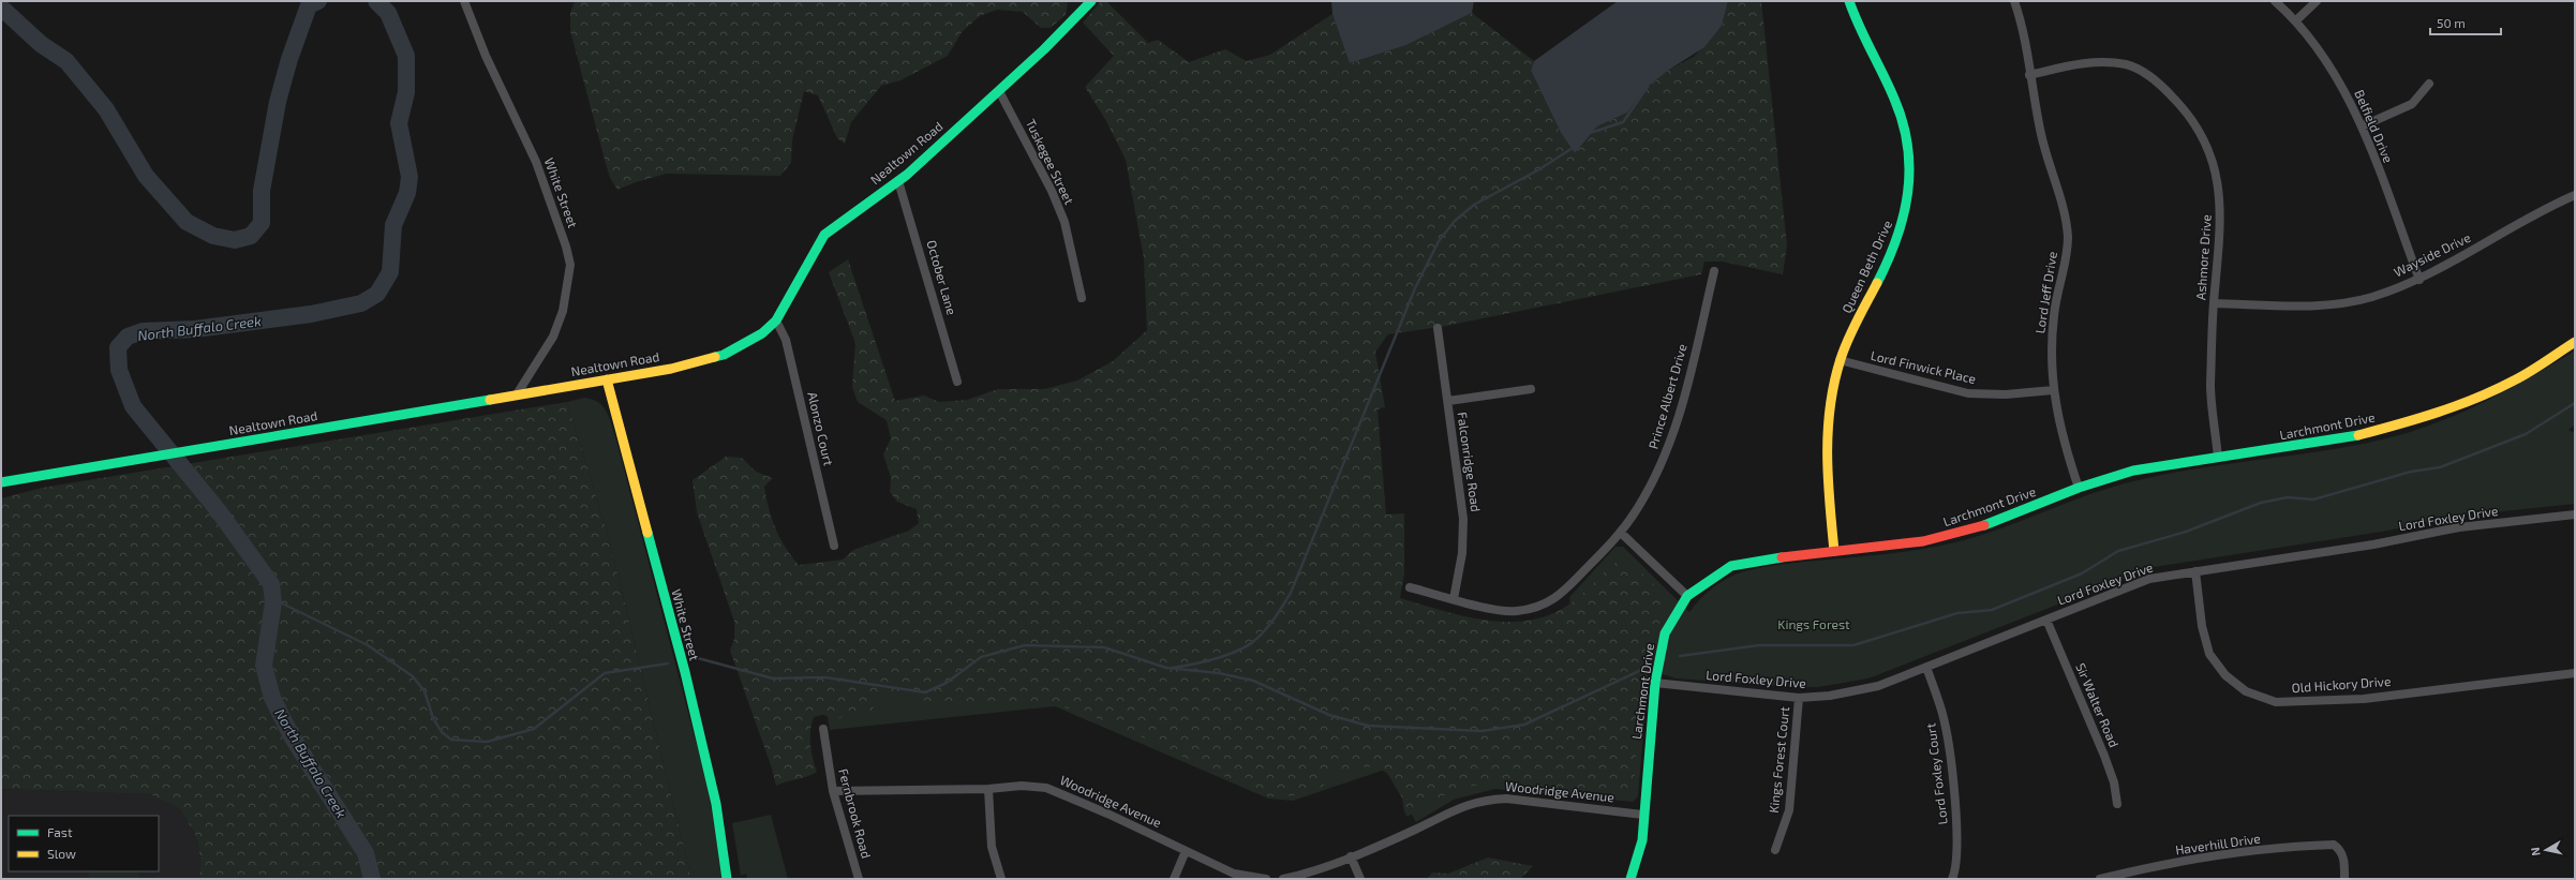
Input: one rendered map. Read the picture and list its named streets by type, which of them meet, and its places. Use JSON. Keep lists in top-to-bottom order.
{
  "streets": {
    "street": [
      "Belfield Drive",
      "Nealtown Road",
      "Tuskegee Street",
      "White Street",
      "Wayside Drive",
      "Ashmore Drive",
      "Queen Beth Drive",
      "October Lane",
      "Lord Jeff Drive",
      "Lord Finwick Place",
      "Prince Albert Drive",
      "Larchmont Drive",
      "Alonzo Court",
      "Falconridge Road",
      "Lord Foxley Drive",
      "Old Hickory Drive",
      "Sir Walter Road",
      "Kings Forest Court",
      "Lord Foxley Court",
      "Woodridge Avenue",
      "Fernbrook Road",
      "Haverhill Drive"
    ]
  },
  "crossings": [
    ["Belfield Drive", "Wayside Drive"],
    ["Nealtown Road", "Tuskegee Street"],
    ["Nealtown Road", "White Street"],
    ["Nealtown Road", "October Lane"],
    ["Nealtown Road", "Alonzo Court"],
    ["Wayside Drive", "Ashmore Drive"],
    ["Ashmore Drive", "Lord Jeff Drive"],
    ["Ashmore Drive", "Larchmont Drive"],
    ["Queen Beth Drive", "Lord Finwick Place"],
    ["Queen Beth Drive", "Larchmont Drive"],
    ["Lord Jeff Drive", "Lord Finwick Place"],
    ["Lord Jeff Drive", "Larchmont Drive"],
    ["Prince Albert Drive", "Falconridge Road"],
    ["Larchmont Drive", "Lord Foxley Drive"],
    ["Larchmont Drive", "Woodridge Avenue"],
    ["Lord Foxley Drive", "Old Hickory Drive"],
    ["Lord Foxley Drive", "Sir Walter Road"],
    ["Lord Foxley Drive", "Kings Forest Court"],
    ["Lord Foxley Drive", "Lord Foxley Court"],
    ["Woodridge Avenue", "Fernbrook Road"]
  ],
  "water": ["North Buffalo Creek"],
  "parks": ["Kings Forest"],
  "legend": ["Fast", "Slow"],
  "scale_bar": "50 m",
  "north": "left"
}
